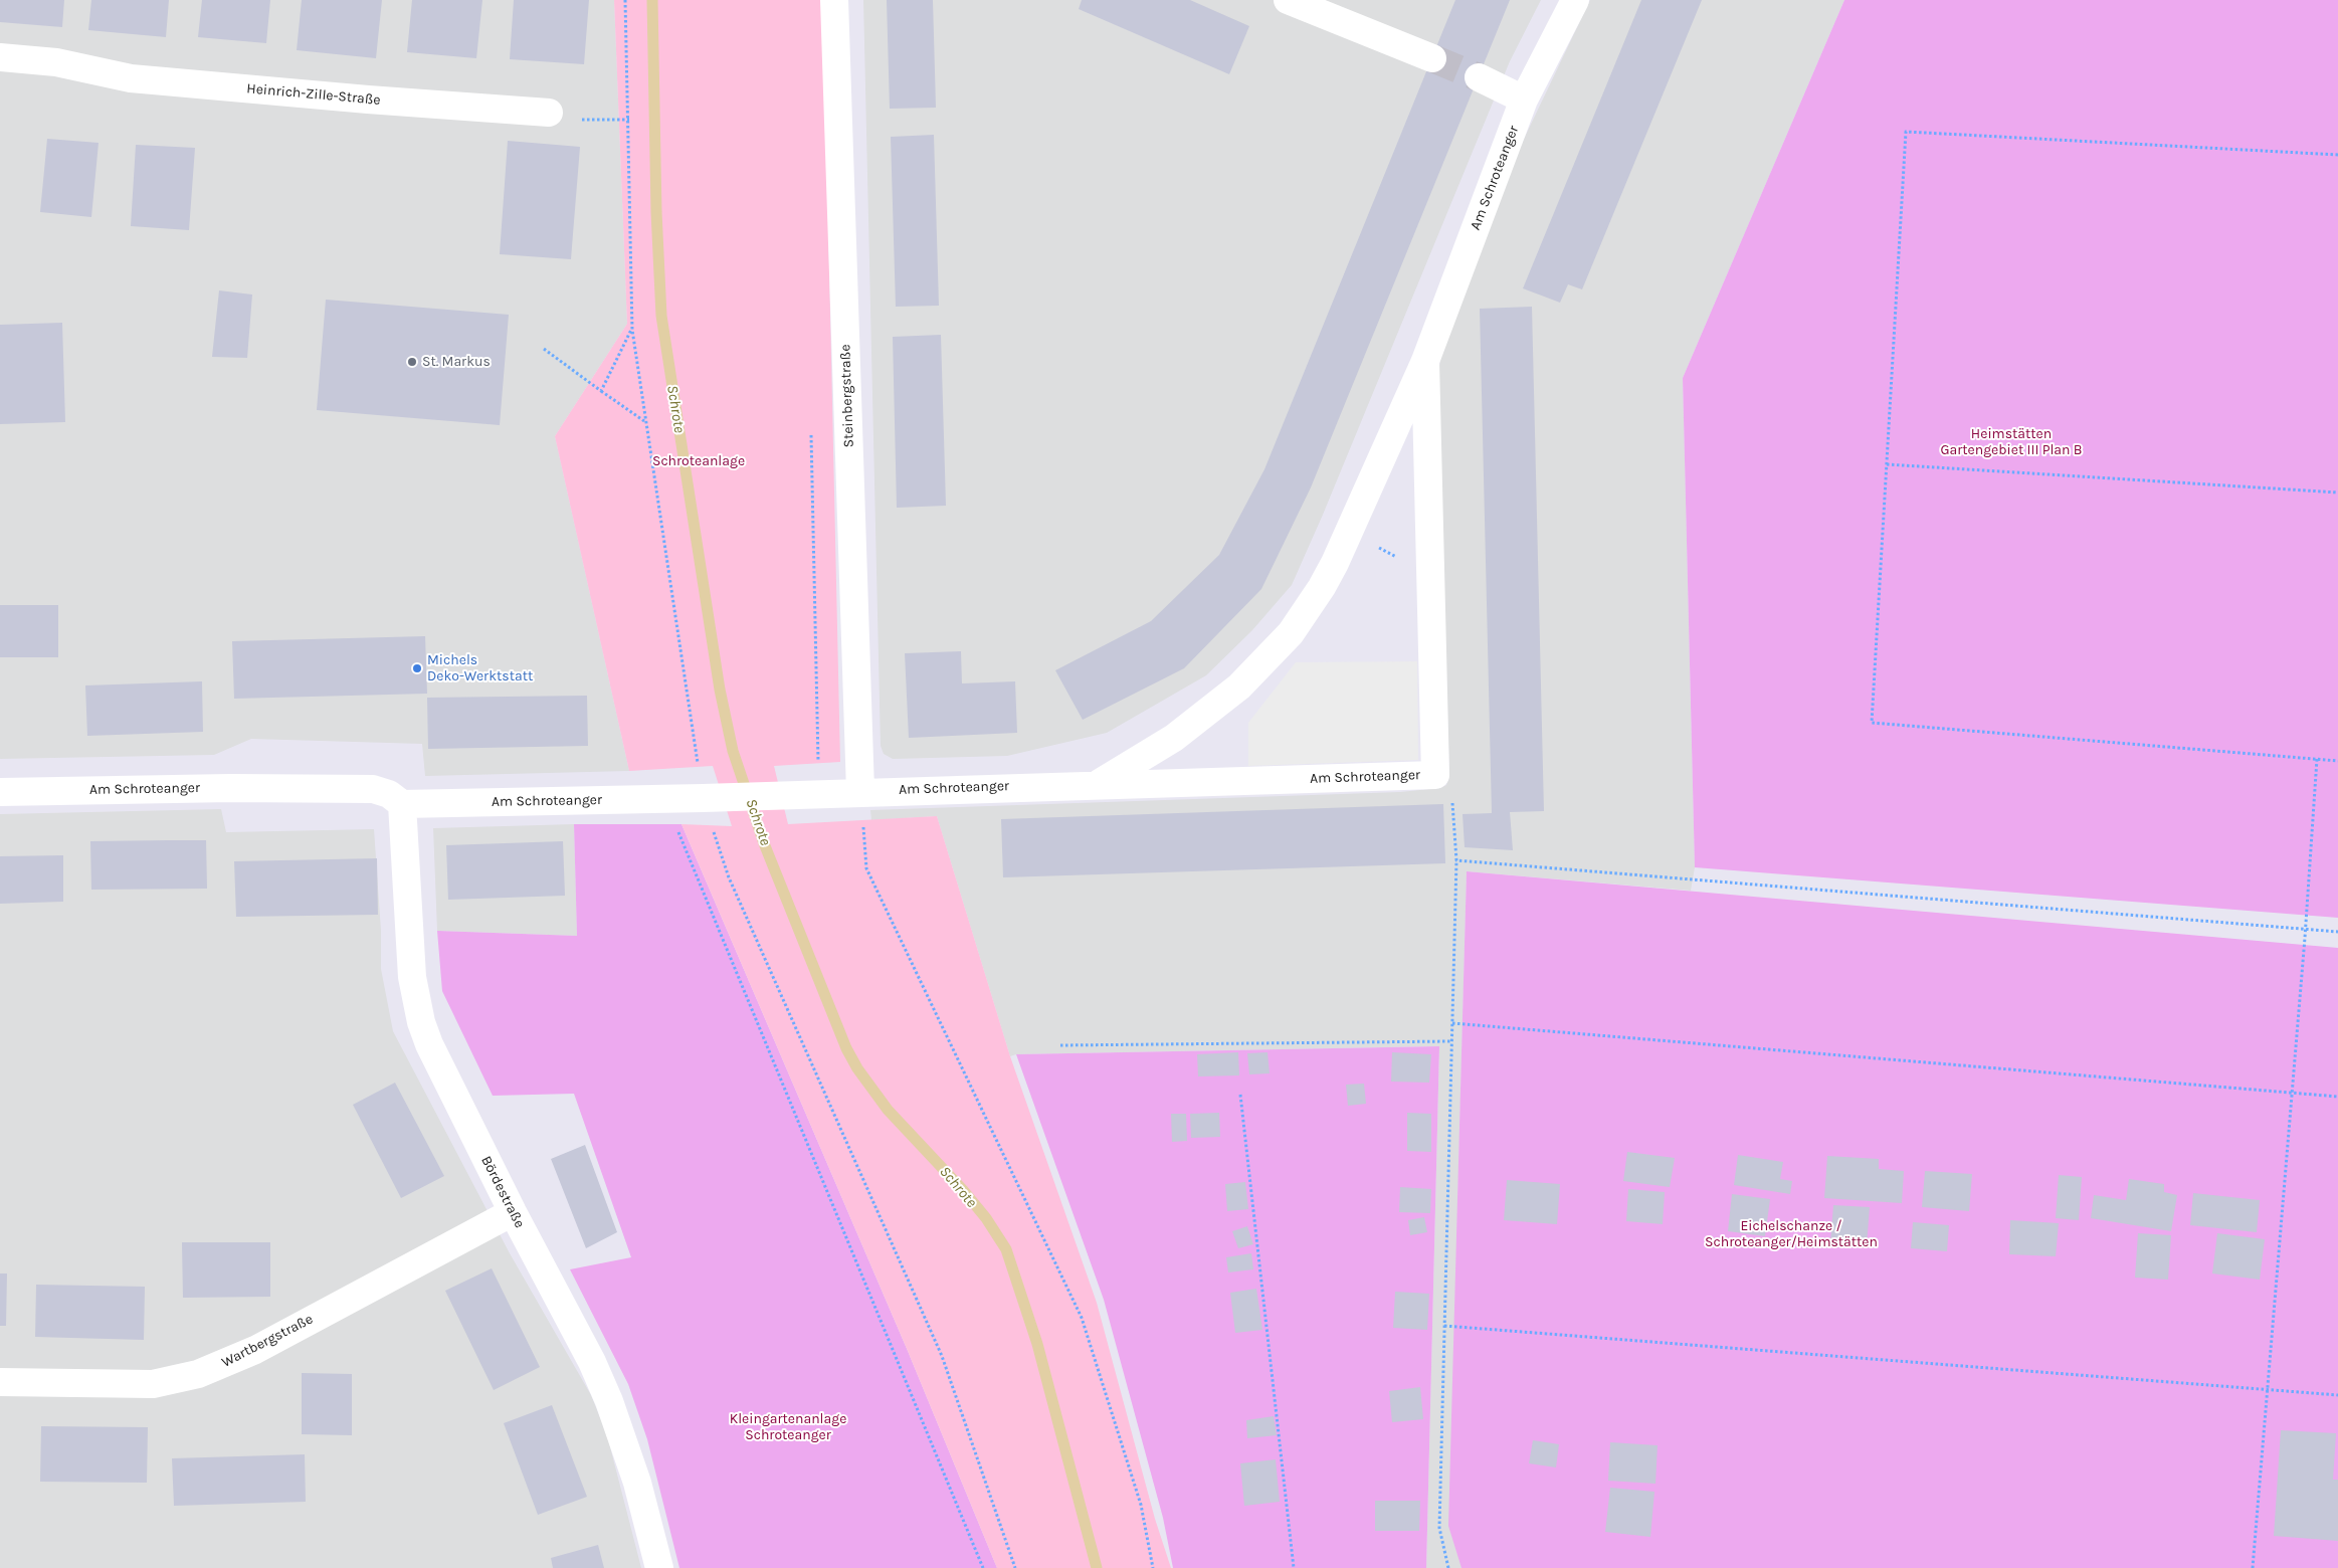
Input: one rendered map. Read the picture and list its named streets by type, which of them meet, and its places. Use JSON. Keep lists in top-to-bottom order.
{
  "streets": {
    "street": [
      "Heinrich-Zille-Straße",
      "Am Schroteanger",
      "Steinbergstraße",
      "Bördestraße",
      "Wartbergstraße"
    ]
  },
  "crossings": [
    ["Am Schroteanger", "Steinbergstraße"],
    ["Am Schroteanger", "Bördestraße"],
    ["Bördestraße", "Wartbergstraße"]
  ],
  "water": ["Schrote"],
  "parks": [
    "Heimstätten Gartengebiet III Plan B",
    "Schroteanlage",
    "Eichelschanze / Schroteanger/Heimstätten",
    "Kleingartenanlage Schroteanger"
  ],
  "places": ["St. Markus", "Michels Deko-Werktstatt"]
}
